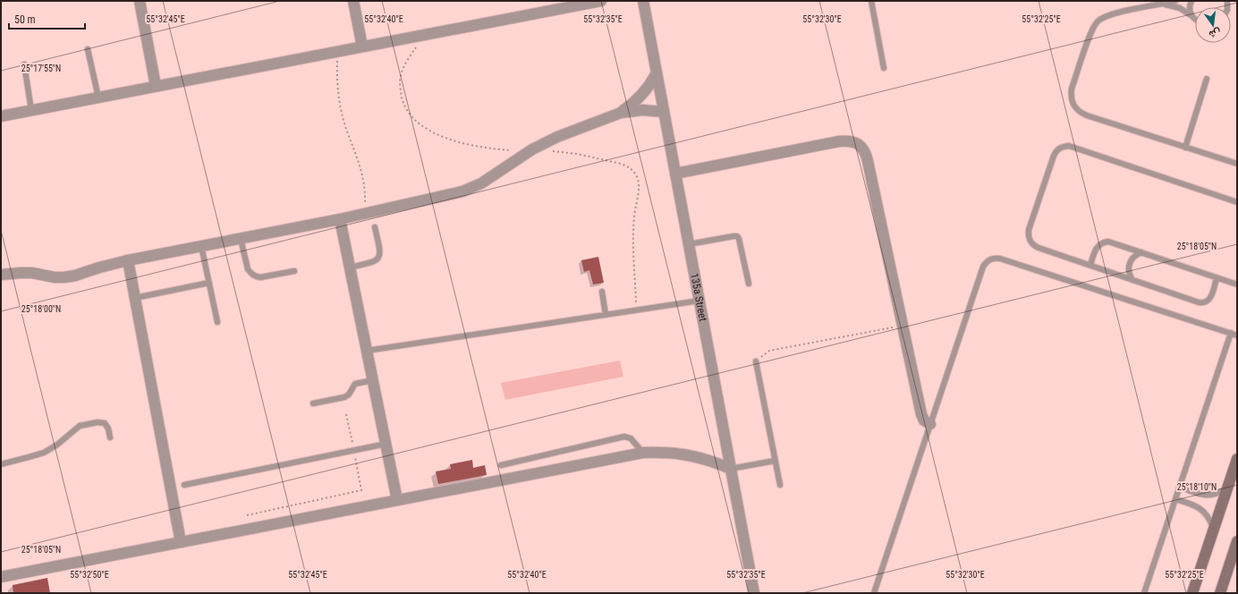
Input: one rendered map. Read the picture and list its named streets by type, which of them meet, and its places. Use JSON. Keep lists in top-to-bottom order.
{
  "streets": {
    "street": ["135a Street"]
  },
  "scale_bar": "50 m",
  "north": "bottom",
  "coordinates": [
    "55°32'45\"E",
    "55°32'40\"E",
    "55°32'35\"E",
    "55°32'30\"E",
    "55°32'25\"E",
    "25°17'55\"N",
    "25°18'05\"N",
    "25°18'00\"N",
    "25°18'10\"N",
    "55°32'50\"E"
  ]
}
